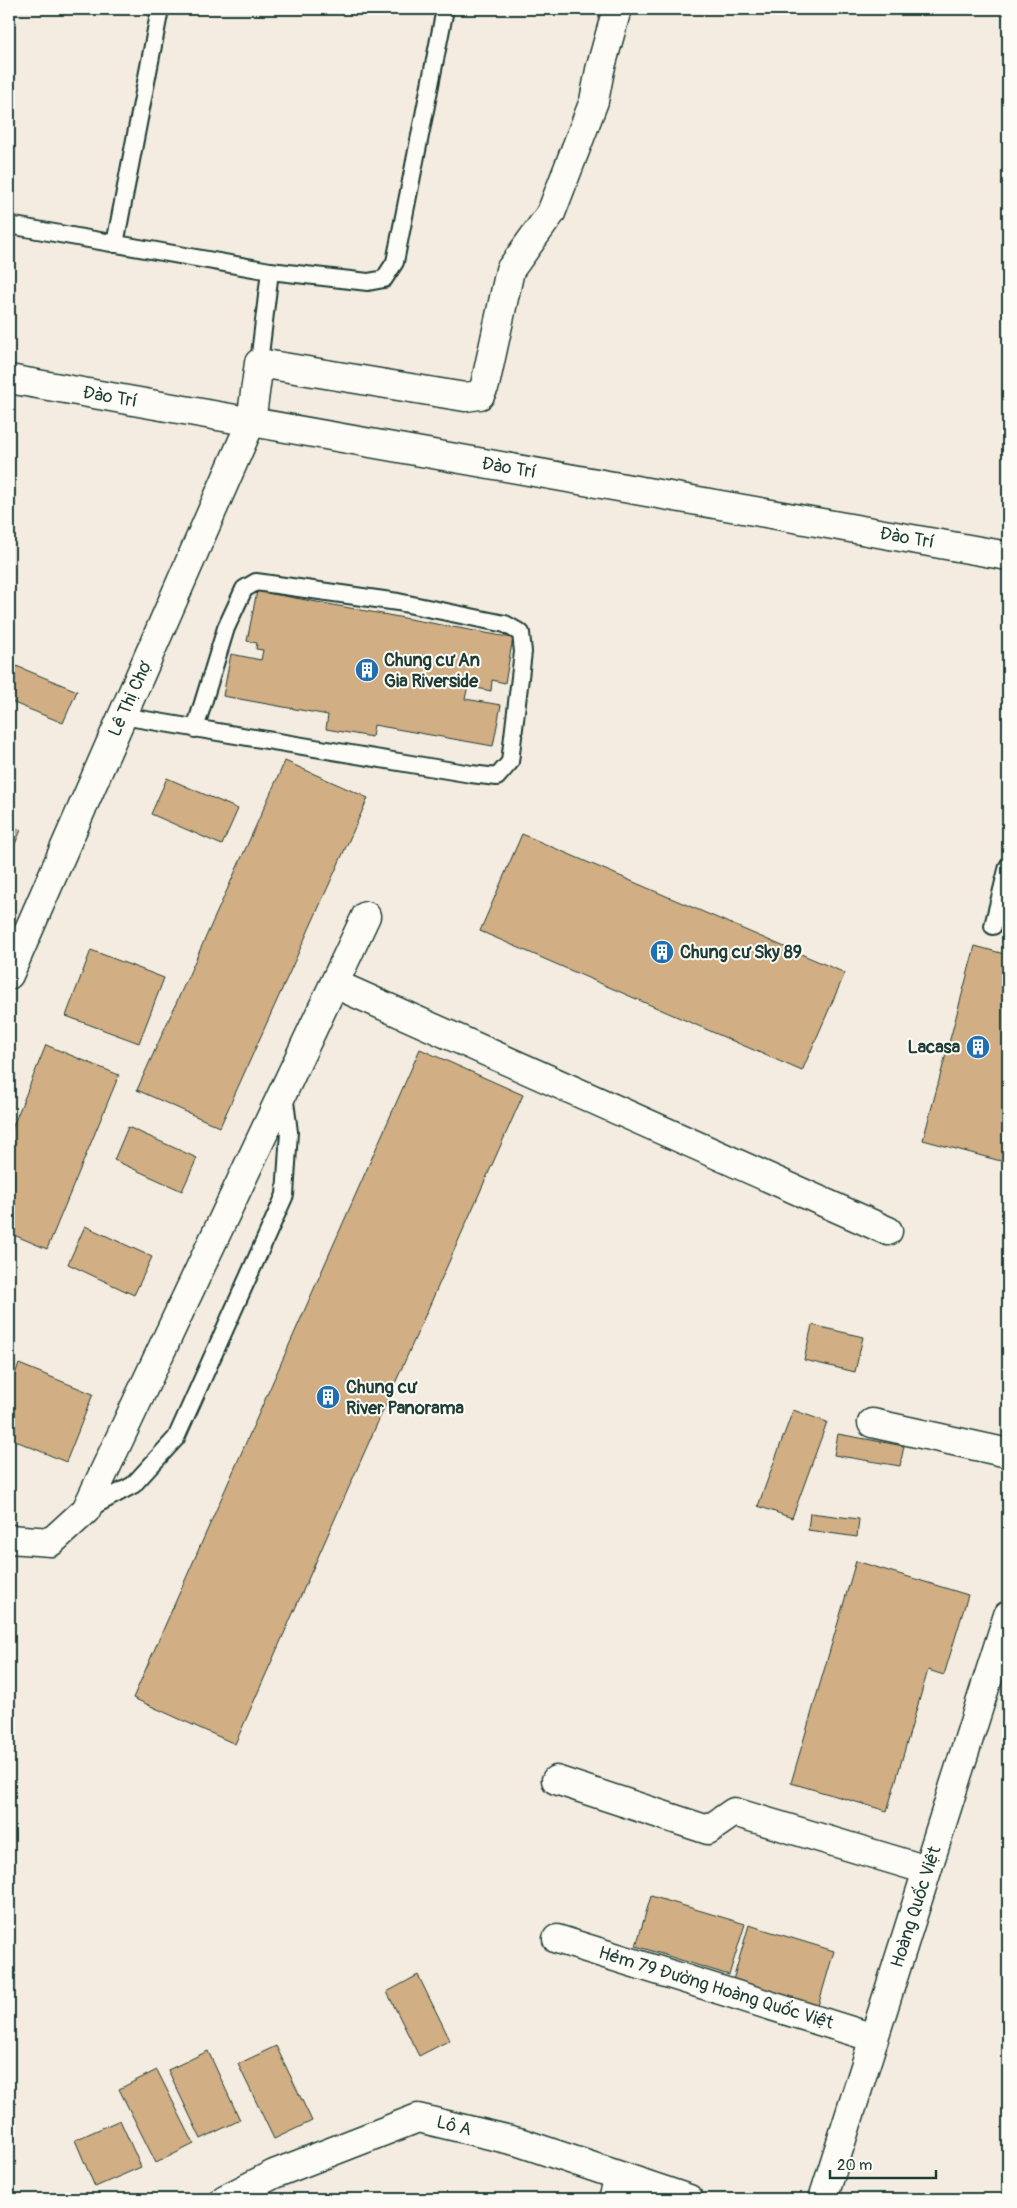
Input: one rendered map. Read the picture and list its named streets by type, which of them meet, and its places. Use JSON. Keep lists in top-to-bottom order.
{
  "streets": {
    "street": [
      "Đào Trí",
      "Lê Thị Chợ",
      "Hoàng Quốc Việt",
      "Hẻm 79 Đường Hoàng Quốc Việt",
      "Lô A"
    ]
  },
  "crossings": [
    ["Đào Trí", "Lê Thị Chợ"],
    ["Hoàng Quốc Việt", "Hẻm 79 Đường Hoàng Quốc Việt"]
  ],
  "places": {
    "building": [
      "Chung cư An Gia Riverside",
      "Chung cư Sky 89",
      "Lacasa",
      "Chung cư River Panorama"
    ]
  },
  "scale_bar": "20 m"
}
